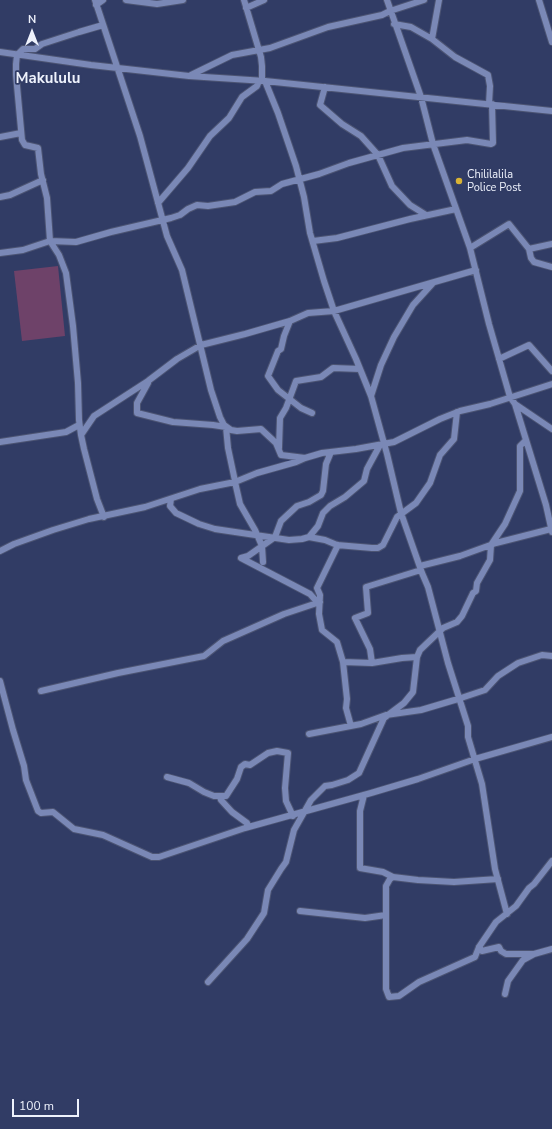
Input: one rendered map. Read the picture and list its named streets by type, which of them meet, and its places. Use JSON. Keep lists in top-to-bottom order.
{
  "districts": ["Makululu"],
  "places": ["Chililalila Police Post"],
  "scale_bar": "100 m",
  "north": "top"
}
